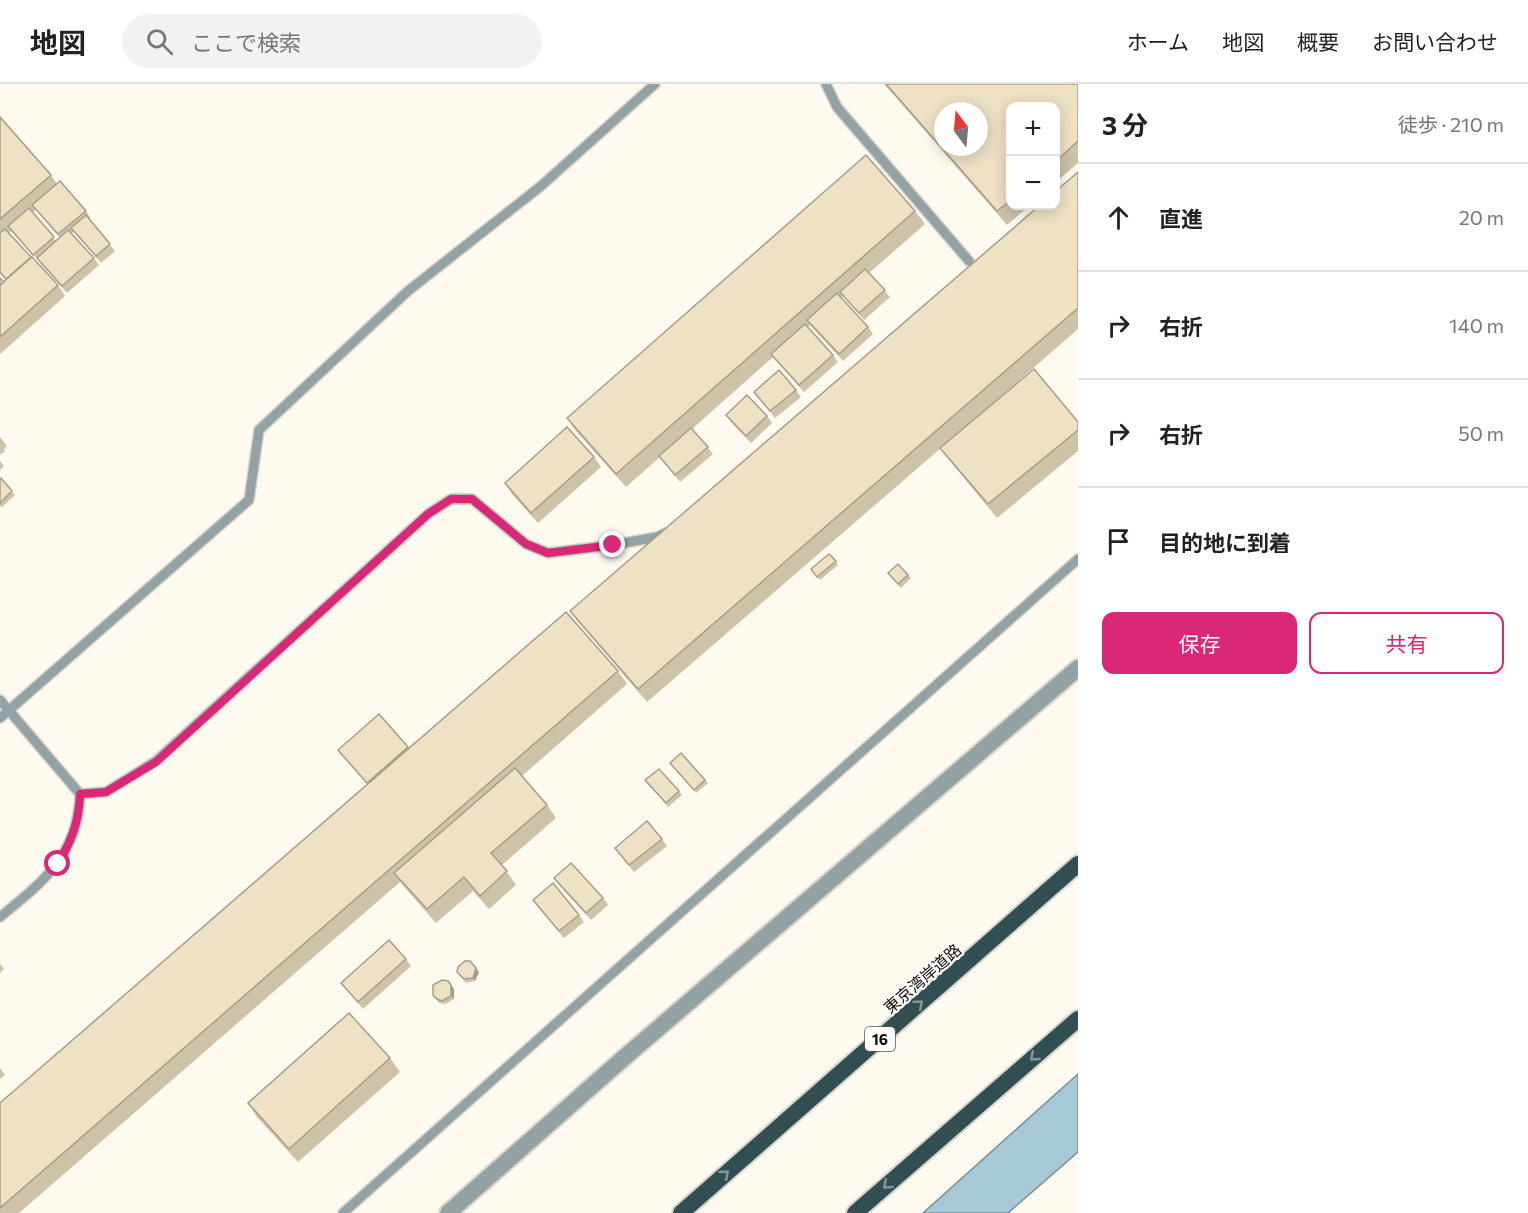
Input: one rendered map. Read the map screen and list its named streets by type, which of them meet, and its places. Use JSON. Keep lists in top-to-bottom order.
{
  "streets": {
    "highway": ["東京湾岸道路", "16"]
  },
  "north": "top",
  "page": {
    "header": "地図",
    "search": "ここで検索",
    "nav": [
      "ホーム",
      "地図",
      "概要",
      "お問い合わせ"
    ],
    "heading": ["3 分", "徒歩 · 210 m"],
    "map_buttons": ["+", "−"],
    "list": [
      ["直進", "20 m"],
      ["右折", "140 m"],
      ["右折", "50 m"],
      "目的地に到着"
    ],
    "buttons": ["保存", "共有"]
  }
}
